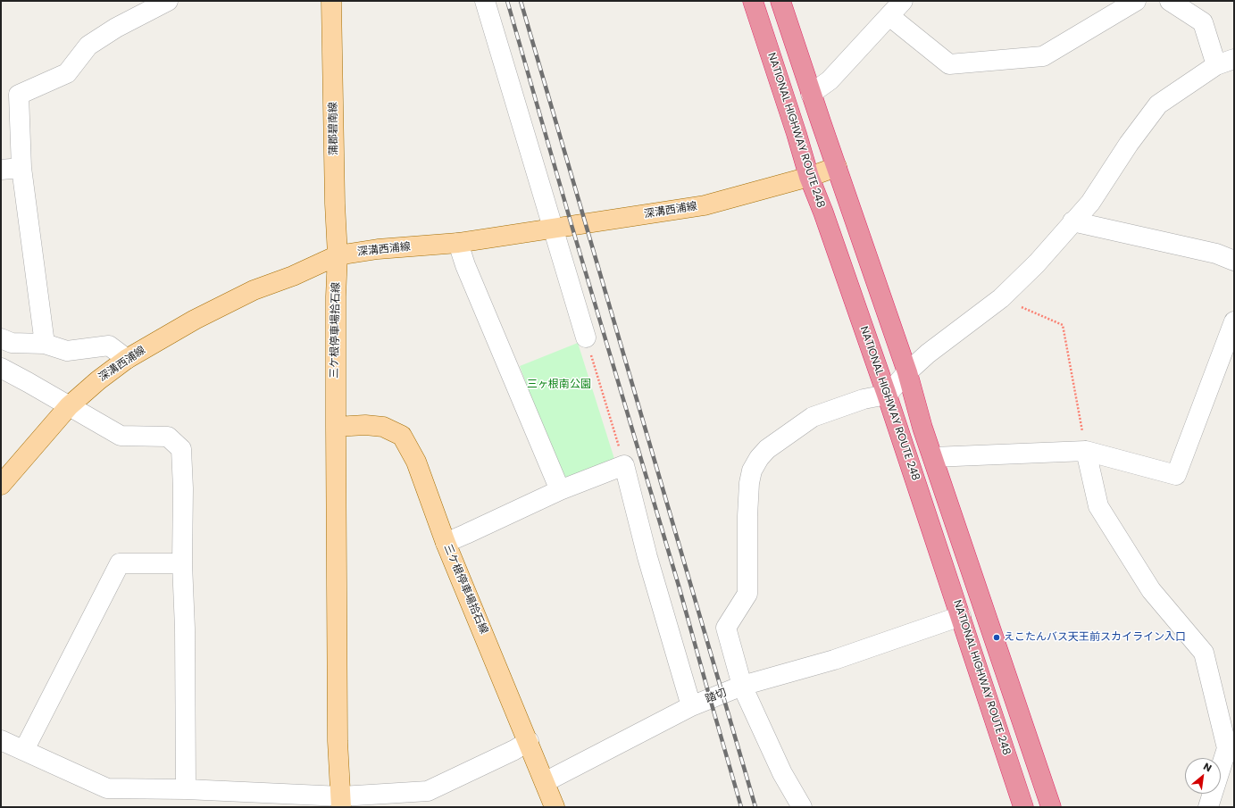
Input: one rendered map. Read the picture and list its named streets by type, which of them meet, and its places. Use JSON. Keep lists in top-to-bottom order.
{
  "streets": {
    "highway": ["NATIONAL HIGHWAY ROUTE 248"],
    "main road": ["蒲郡碧南線", "深溝西浦線", "三ケ根停車場拾石線"],
    "street": ["踏切"]
  },
  "crossings": [
    ["蒲郡碧南線", "深溝西浦線"],
    ["蒲郡碧南線", "三ケ根停車場拾石線"],
    ["NATIONAL HIGHWAY ROUTE 248", "深溝西浦線"],
    ["NATIONAL HIGHWAY ROUTE 248", "踏切"],
    ["深溝西浦線", "三ケ根停車場拾石線"],
    ["三ケ根停車場拾石線", "踏切"]
  ],
  "parks": ["三ヶ根南公園"],
  "places": ["えこたんバス天王前スカイライン入口"],
  "north": "top right"
}
